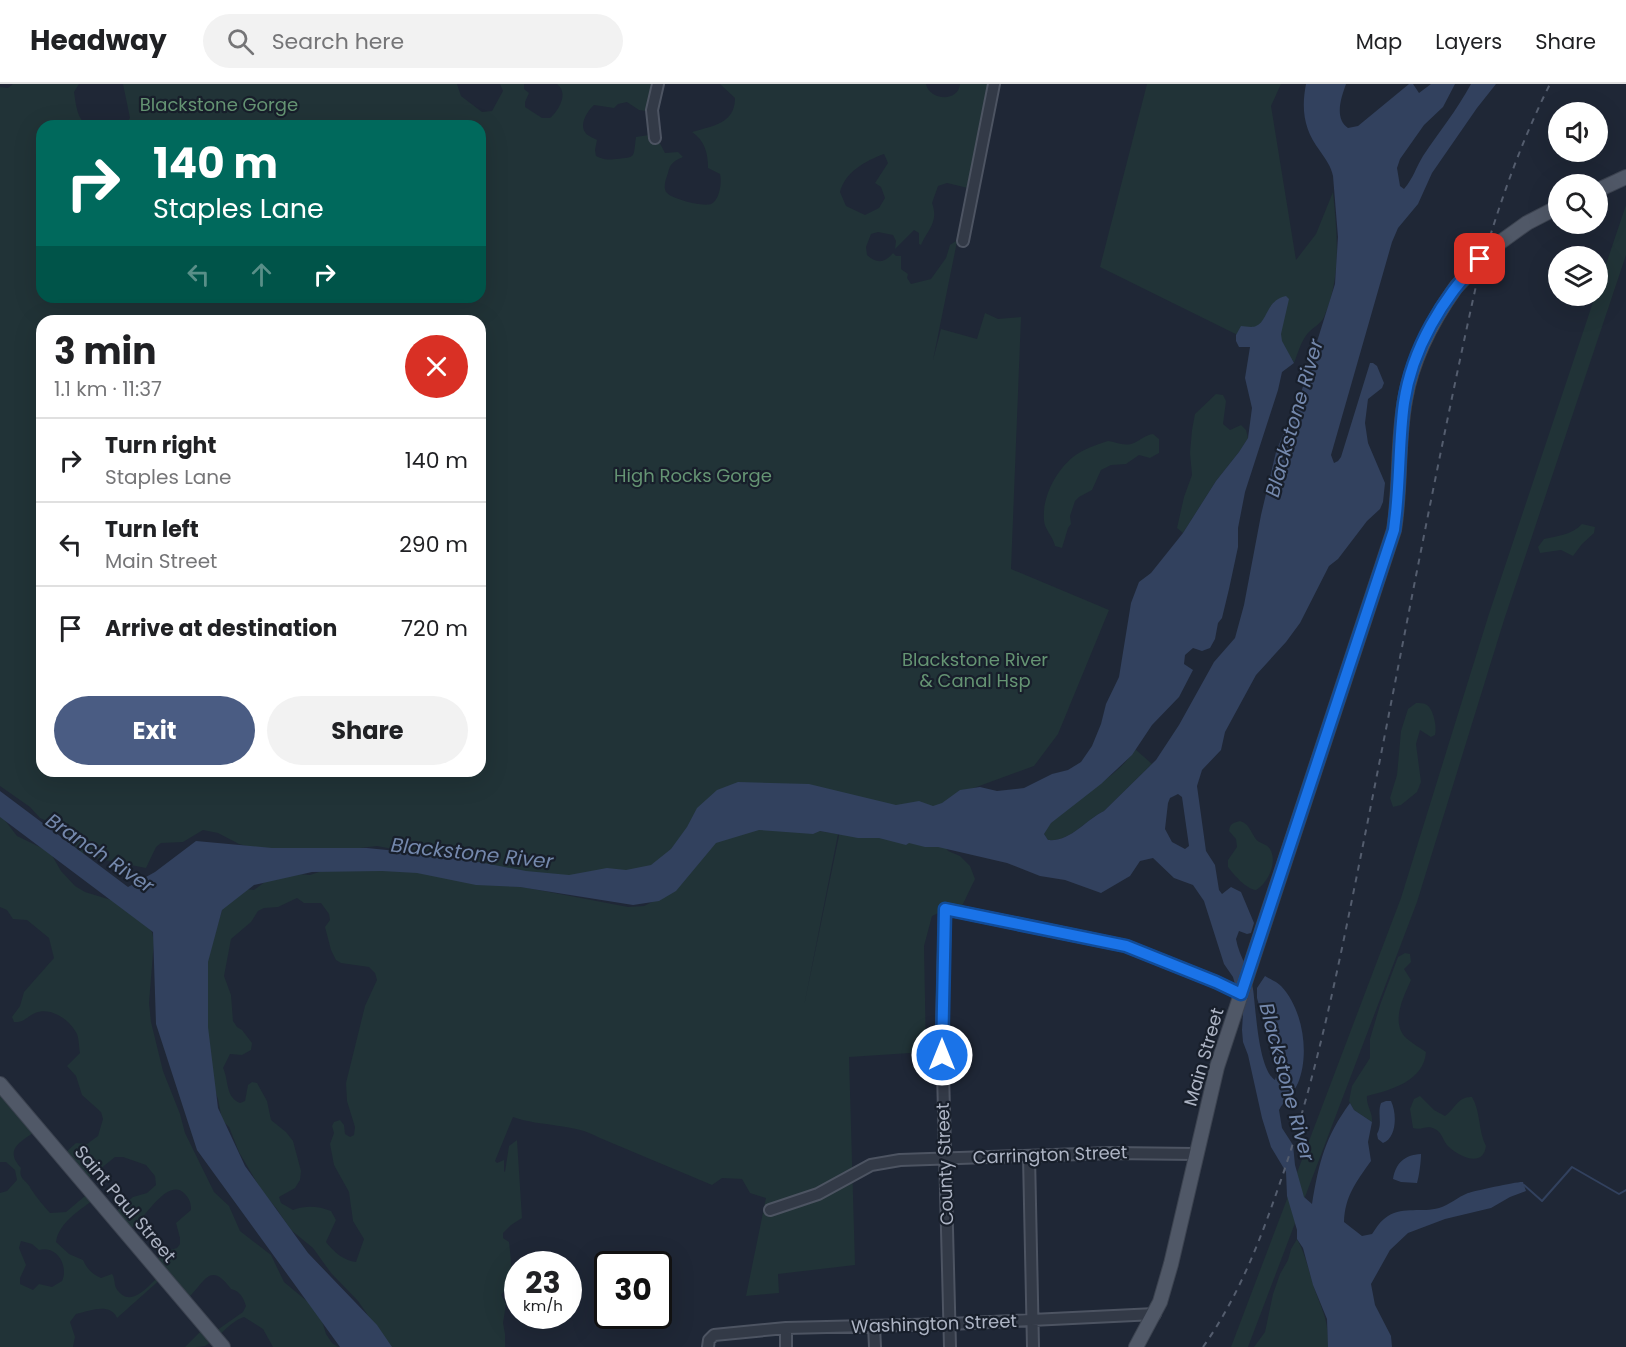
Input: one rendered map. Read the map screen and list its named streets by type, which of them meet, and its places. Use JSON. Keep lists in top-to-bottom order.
{
  "streets": {
    "main road": ["Main Street", "Saint Paul Street"],
    "street": ["Carrington Street", "County Street", "Washington Street"]
  },
  "crossings": [
    ["Main Street", "Carrington Street"],
    ["Main Street", "County Street"],
    ["Main Street", "Washington Street"],
    ["Carrington Street", "County Street"],
    ["County Street", "Washington Street"]
  ],
  "water": ["Blackstone River", "Branch River"],
  "parks": ["Blackstone Gorge", "High Rocks Gorge", "Blackstone River & Canal Hsp"],
  "page": {
    "header": "Headway",
    "search": "Search here",
    "nav": ["Map", "Layers", "Share"],
    "turn": ["140 m", "Staples Lane"],
    "heading": ["3 min", "1.1 km · 11:37"],
    "list": [
      {
        "name": "Turn right",
        "note": "Staples Lane",
        "value": "140 m"
      },
      {
        "name": "Turn left",
        "note": "Main Street",
        "value": "290 m"
      },
      {
        "name": "Arrive at destination",
        "value": "720 m"
      }
    ],
    "buttons": ["Exit", "Share"],
    "speed": "23 km/h",
    "limit": "30"
  }
}
